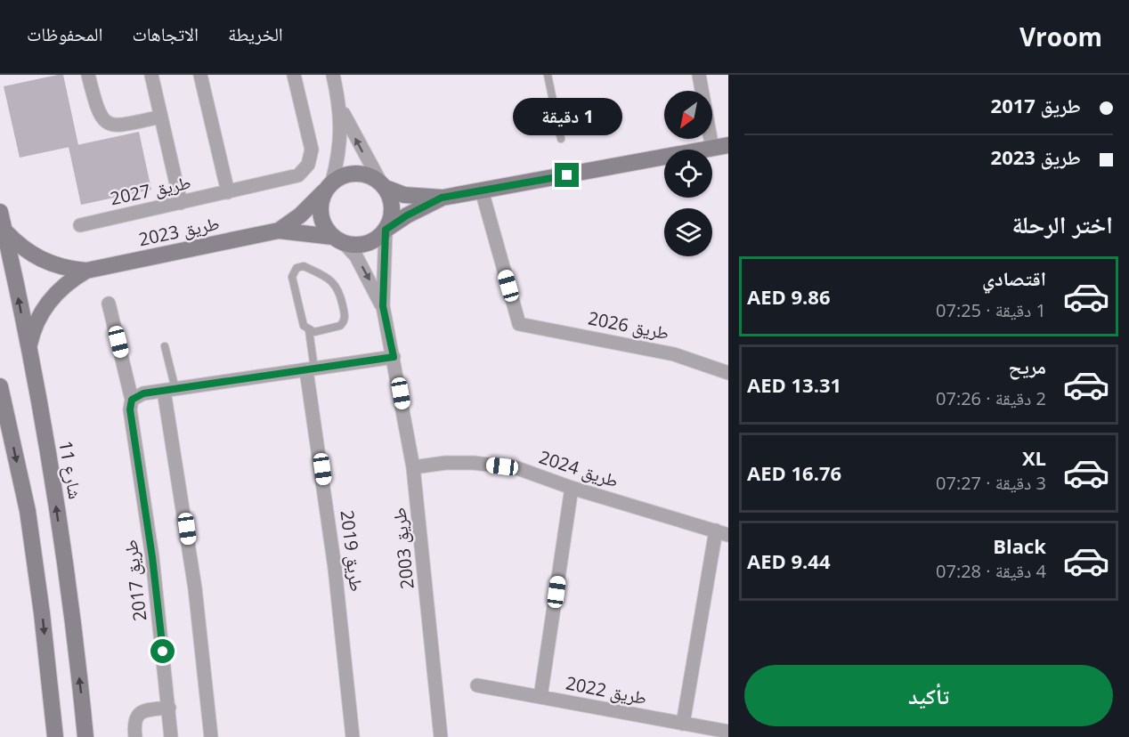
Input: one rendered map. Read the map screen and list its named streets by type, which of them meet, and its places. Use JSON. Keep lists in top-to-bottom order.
{
  "streets": {
    "street": [
      "طريق 2027",
      "طريق 2023",
      "طريق 2026",
      "طريق 2024",
      "شارع 11",
      "طريق 2003",
      "طريق 2019",
      "طريق 2017",
      "طريق 2022"
    ]
  },
  "crossings": [
    ["طريق 2023", "شارع 11"],
    ["طريق 2024", "طريق 2003"]
  ],
  "north": "bottom left",
  "page": {
    "header": "Vroom",
    "nav": ["الخريطة", "الاتجاهات", "المحفوظات"],
    "banner": ["طريق 2017", "طريق 2023"],
    "bubble": "1 دقيقة",
    "heading": "اختر الرحلة",
    "list": [
      {
        "name": "اقتصادي",
        "note": "1 دقيقة · 07:25",
        "value": "AED 9.86"
      },
      {
        "name": "مريح",
        "note": "2 دقيقة · 07:26",
        "value": "AED 13.31"
      },
      {
        "name": "XL",
        "note": "3 دقيقة · 07:27",
        "value": "AED 16.76"
      },
      {
        "name": "Black",
        "note": "4 دقيقة · 07:28",
        "value": "AED 9.44"
      }
    ],
    "buttons": "تأكيد"
  }
}
